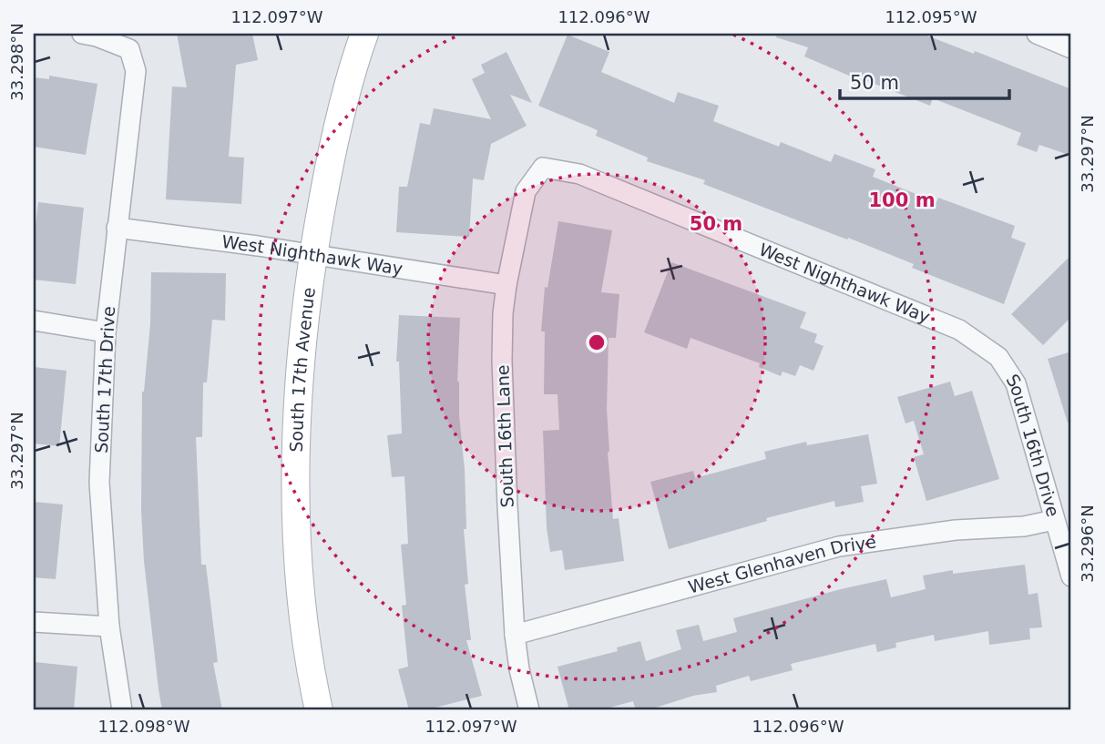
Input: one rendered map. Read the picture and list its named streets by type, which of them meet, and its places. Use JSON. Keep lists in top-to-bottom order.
{
  "streets": {
    "main road": ["South 17th Avenue"],
    "street": [
      "West Nighthawk Way",
      "South 17th Drive",
      "South 16th Lane",
      "South 16th Drive",
      "West Glenhaven Drive"
    ]
  },
  "crossings": [
    ["West Nighthawk Way", "South 17th Avenue"],
    ["West Nighthawk Way", "South 17th Drive"],
    ["West Nighthawk Way", "South 16th Lane"],
    ["West Nighthawk Way", "South 16th Drive"],
    ["South 16th Lane", "West Glenhaven Drive"],
    ["South 16th Drive", "West Glenhaven Drive"]
  ],
  "scale_bar": "50 m",
  "coordinates": [
    "112.097°W",
    "112.096°W",
    "112.095°W",
    "33.298°N",
    "33.297°N",
    "33.296°N",
    "112.098°W"
  ],
  "rings": ["100 m", "50 m"]
}
